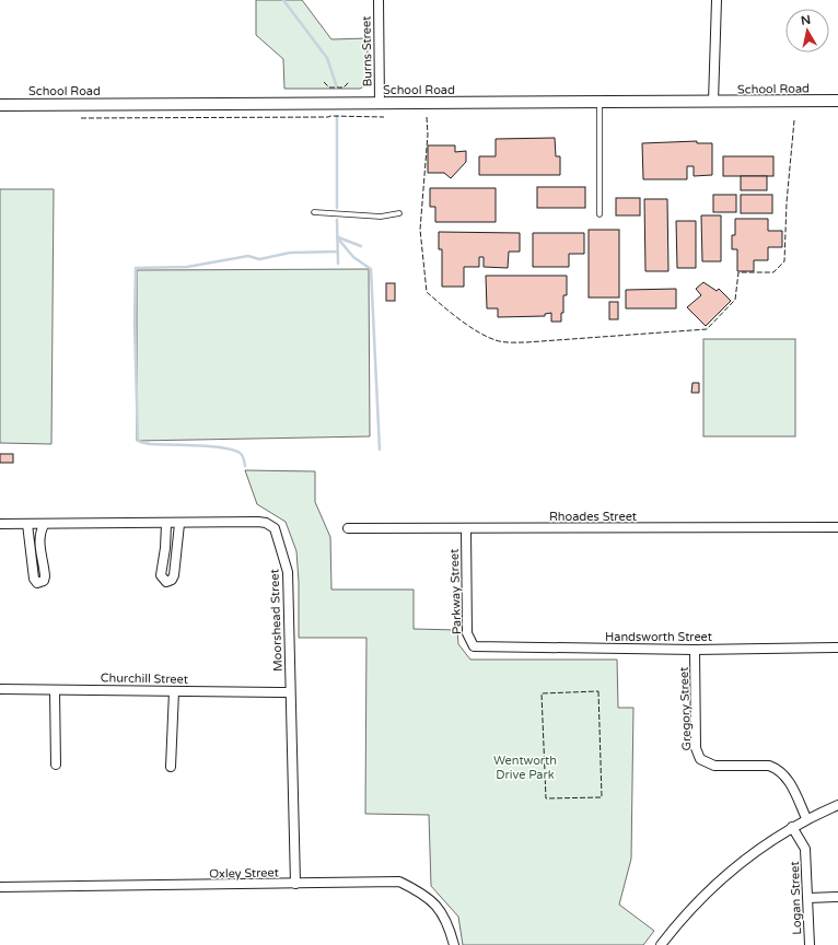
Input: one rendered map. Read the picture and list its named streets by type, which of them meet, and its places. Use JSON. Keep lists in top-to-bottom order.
{
  "streets": {
    "street": [
      "Burns Street",
      "School Road",
      "Rhoades Street",
      "Parkway Street",
      "Moorshead Street",
      "Handsworth Street",
      "Churchill Street",
      "Gregory Street",
      "Oxley Street",
      "Logan Street"
    ]
  },
  "crossings": [
    ["Burns Street", "School Road"],
    ["Rhoades Street", "Parkway Street"],
    ["Parkway Street", "Handsworth Street"],
    ["Moorshead Street", "Churchill Street"],
    ["Moorshead Street", "Oxley Street"],
    ["Handsworth Street", "Gregory Street"]
  ],
  "parks": ["Wentworth Drive Park"],
  "north": "top"
}
